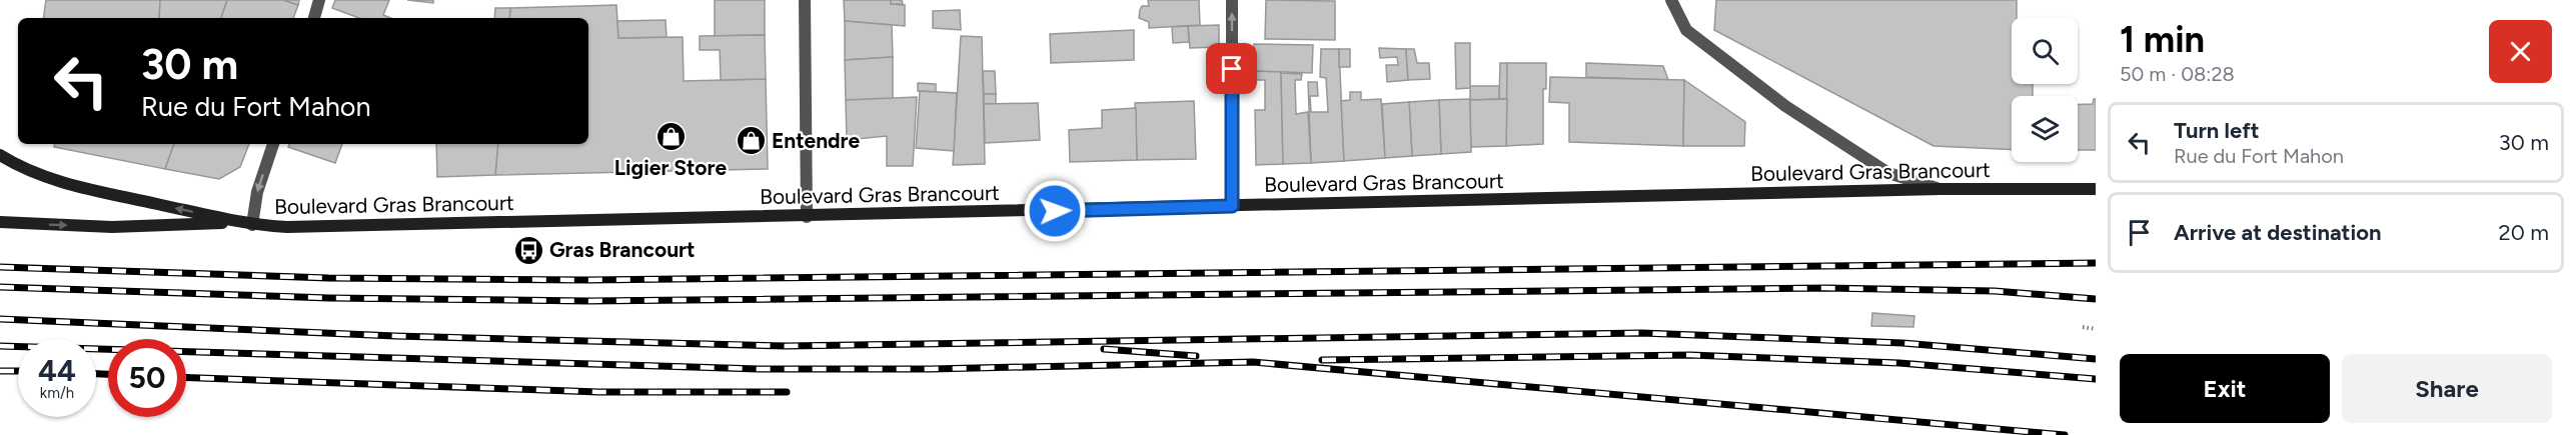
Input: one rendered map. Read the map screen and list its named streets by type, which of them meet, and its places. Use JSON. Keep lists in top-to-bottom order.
{
  "streets": {
    "main road": ["Boulevard Gras Brancourt"]
  },
  "places": {
    "shop": ["Ligier Store", "Entendre"],
    "bus stop": ["Gras Brancourt"]
  },
  "page": {
    "heading": ["1 min", "50 m · 08:28"],
    "turn": ["30 m", "Rue du Fort Mahon"],
    "list": [
      {
        "name": "Turn left",
        "note": "Rue du Fort Mahon",
        "value": "30 m"
      },
      {
        "name": "Arrive at destination",
        "value": "20 m"
      }
    ],
    "speed": "44 km/h",
    "limit": "50",
    "buttons": ["Exit", "Share"]
  }
}
